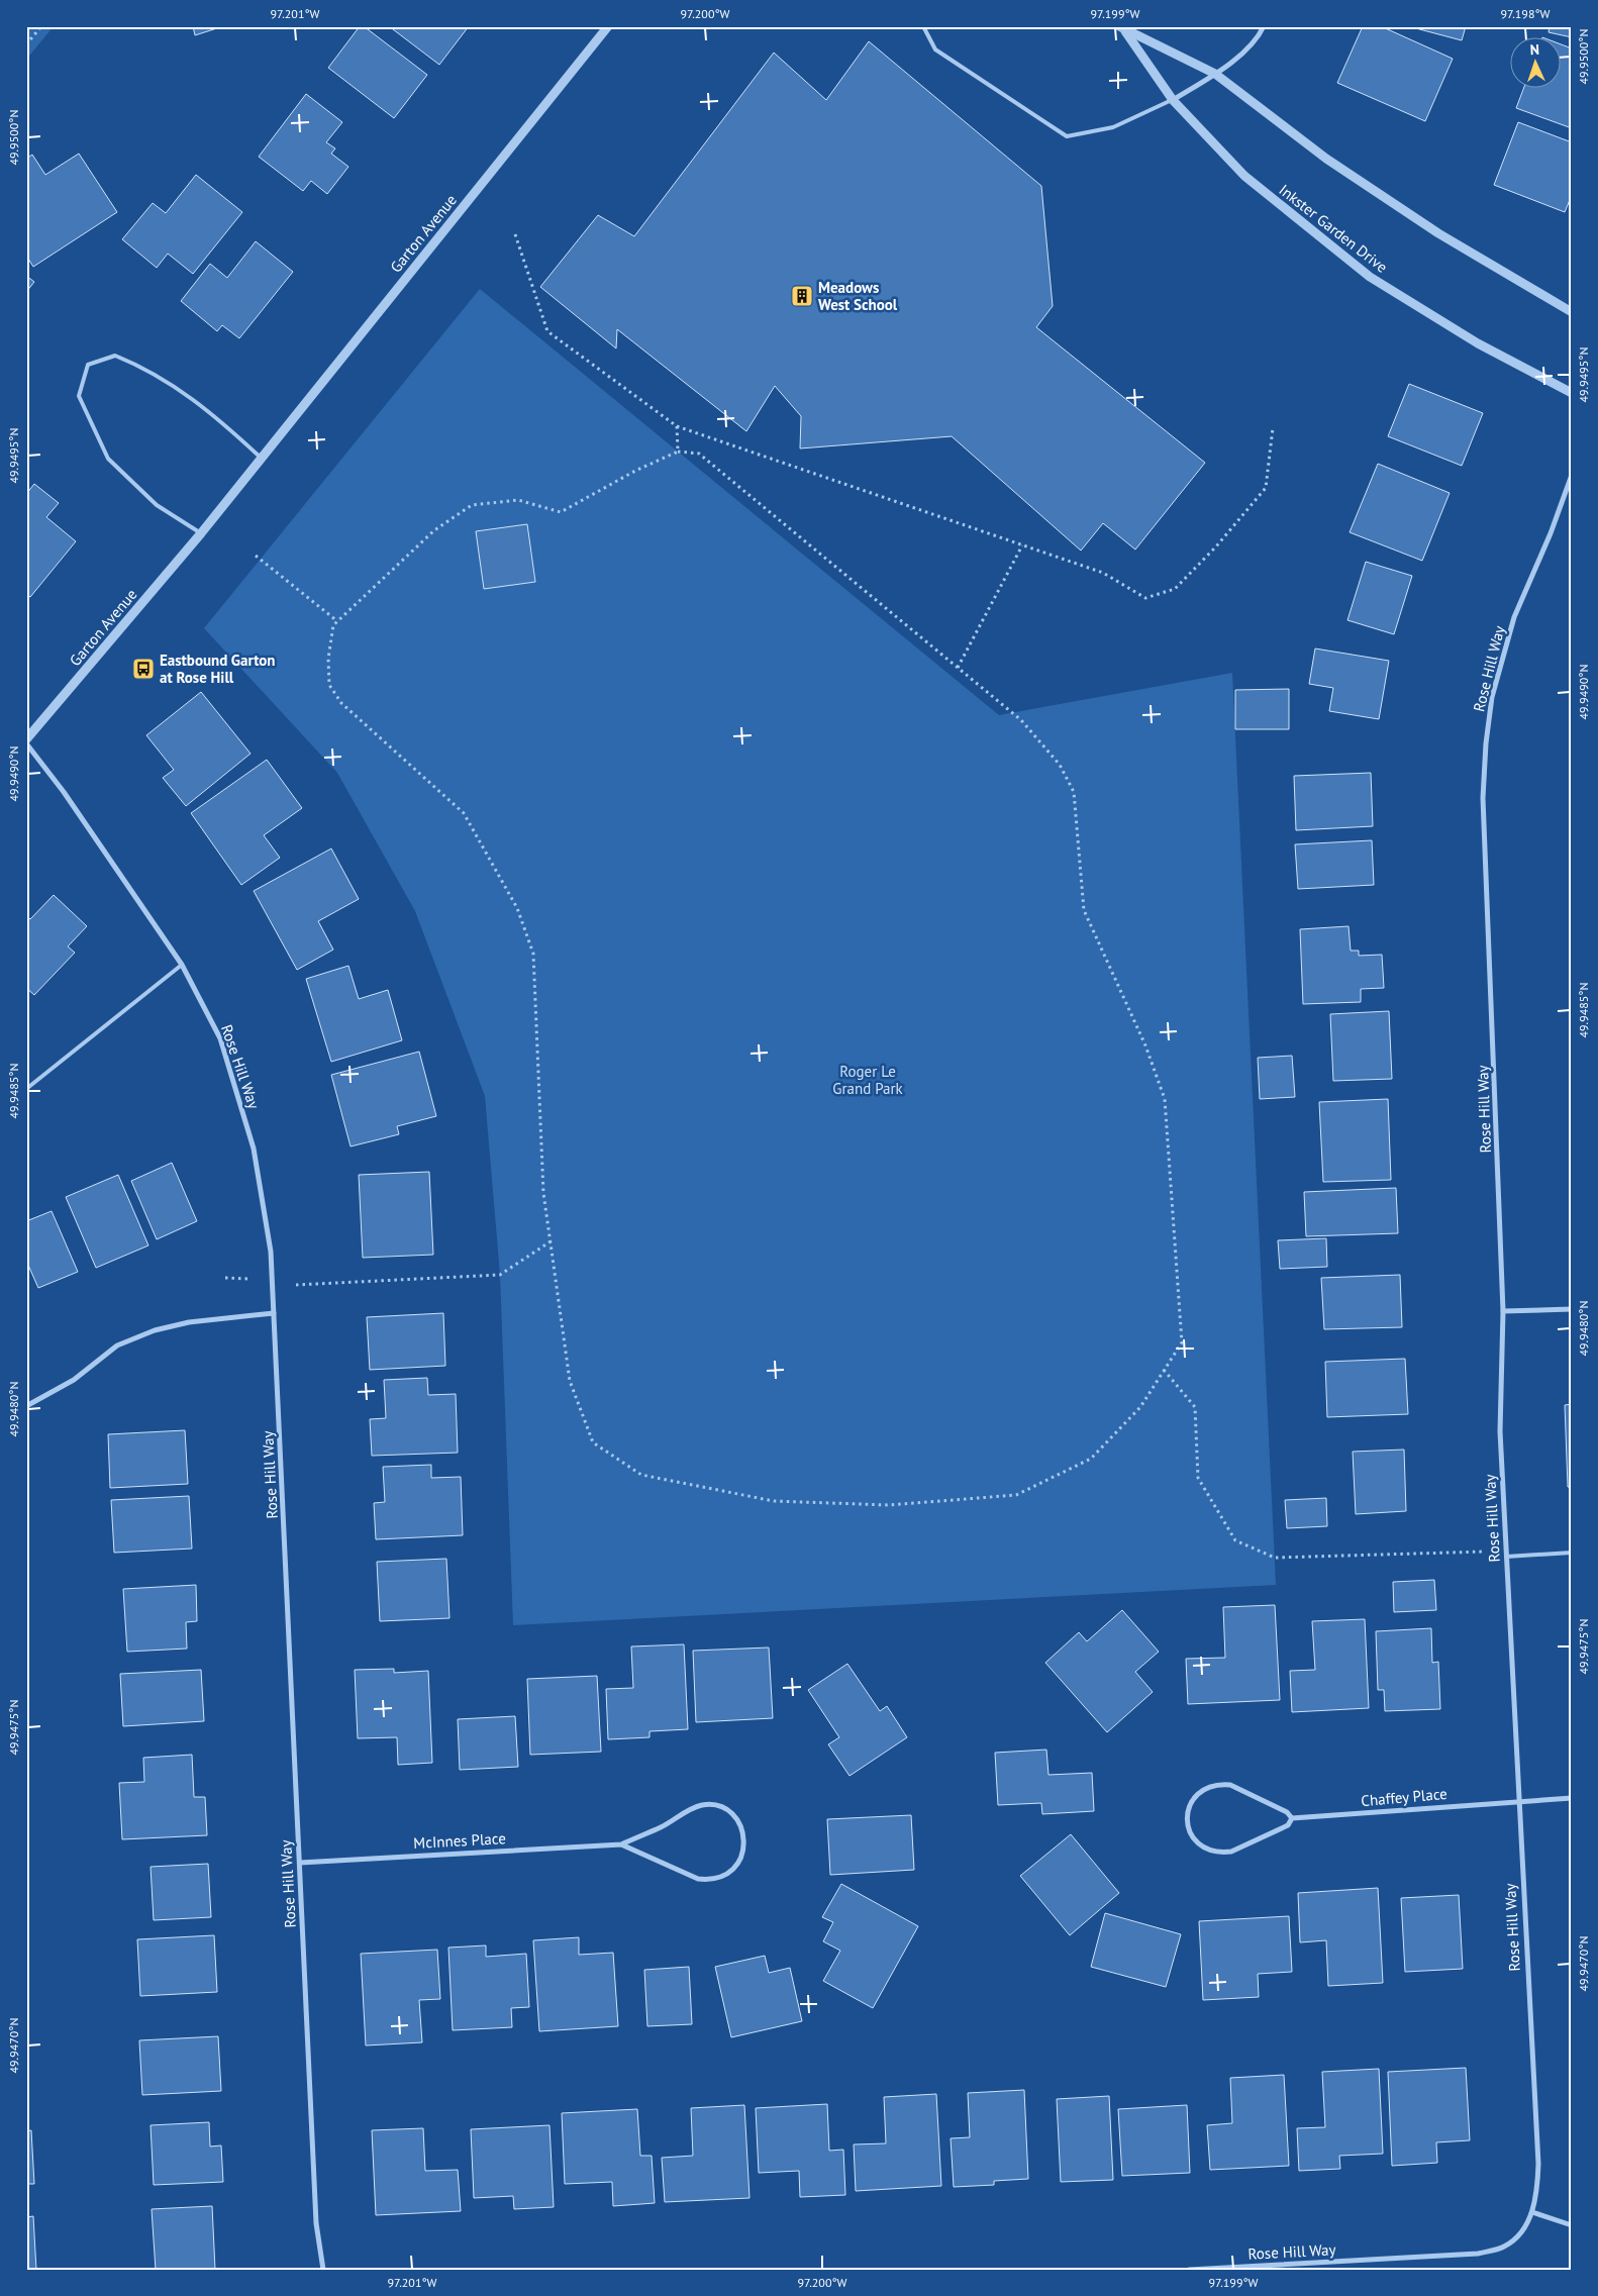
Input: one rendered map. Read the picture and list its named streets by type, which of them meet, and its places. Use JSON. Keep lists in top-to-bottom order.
{
  "streets": {
    "street": [
      "Inkster Garden Drive",
      "Garton Avenue",
      "Rose Hill Way",
      "Chaffey Place",
      "McInnes Place"
    ]
  },
  "crossings": [
    ["Rose Hill Way", "Chaffey Place"],
    ["Rose Hill Way", "McInnes Place"]
  ],
  "parks": ["Roger Le Grand Park"],
  "places": {
    "building": ["Meadows West School"],
    "bus stop": ["Eastbound Garton at Rose Hill"]
  },
  "north": "top",
  "coordinates": [
    "97.201°W",
    "97.200°W",
    "97.199°W",
    "97.198°W",
    "49.9500°N",
    "49.9495°N",
    "49.9490°N",
    "49.9485°N",
    "49.9480°N",
    "49.9475°N",
    "49.9470°N"
  ]
}
